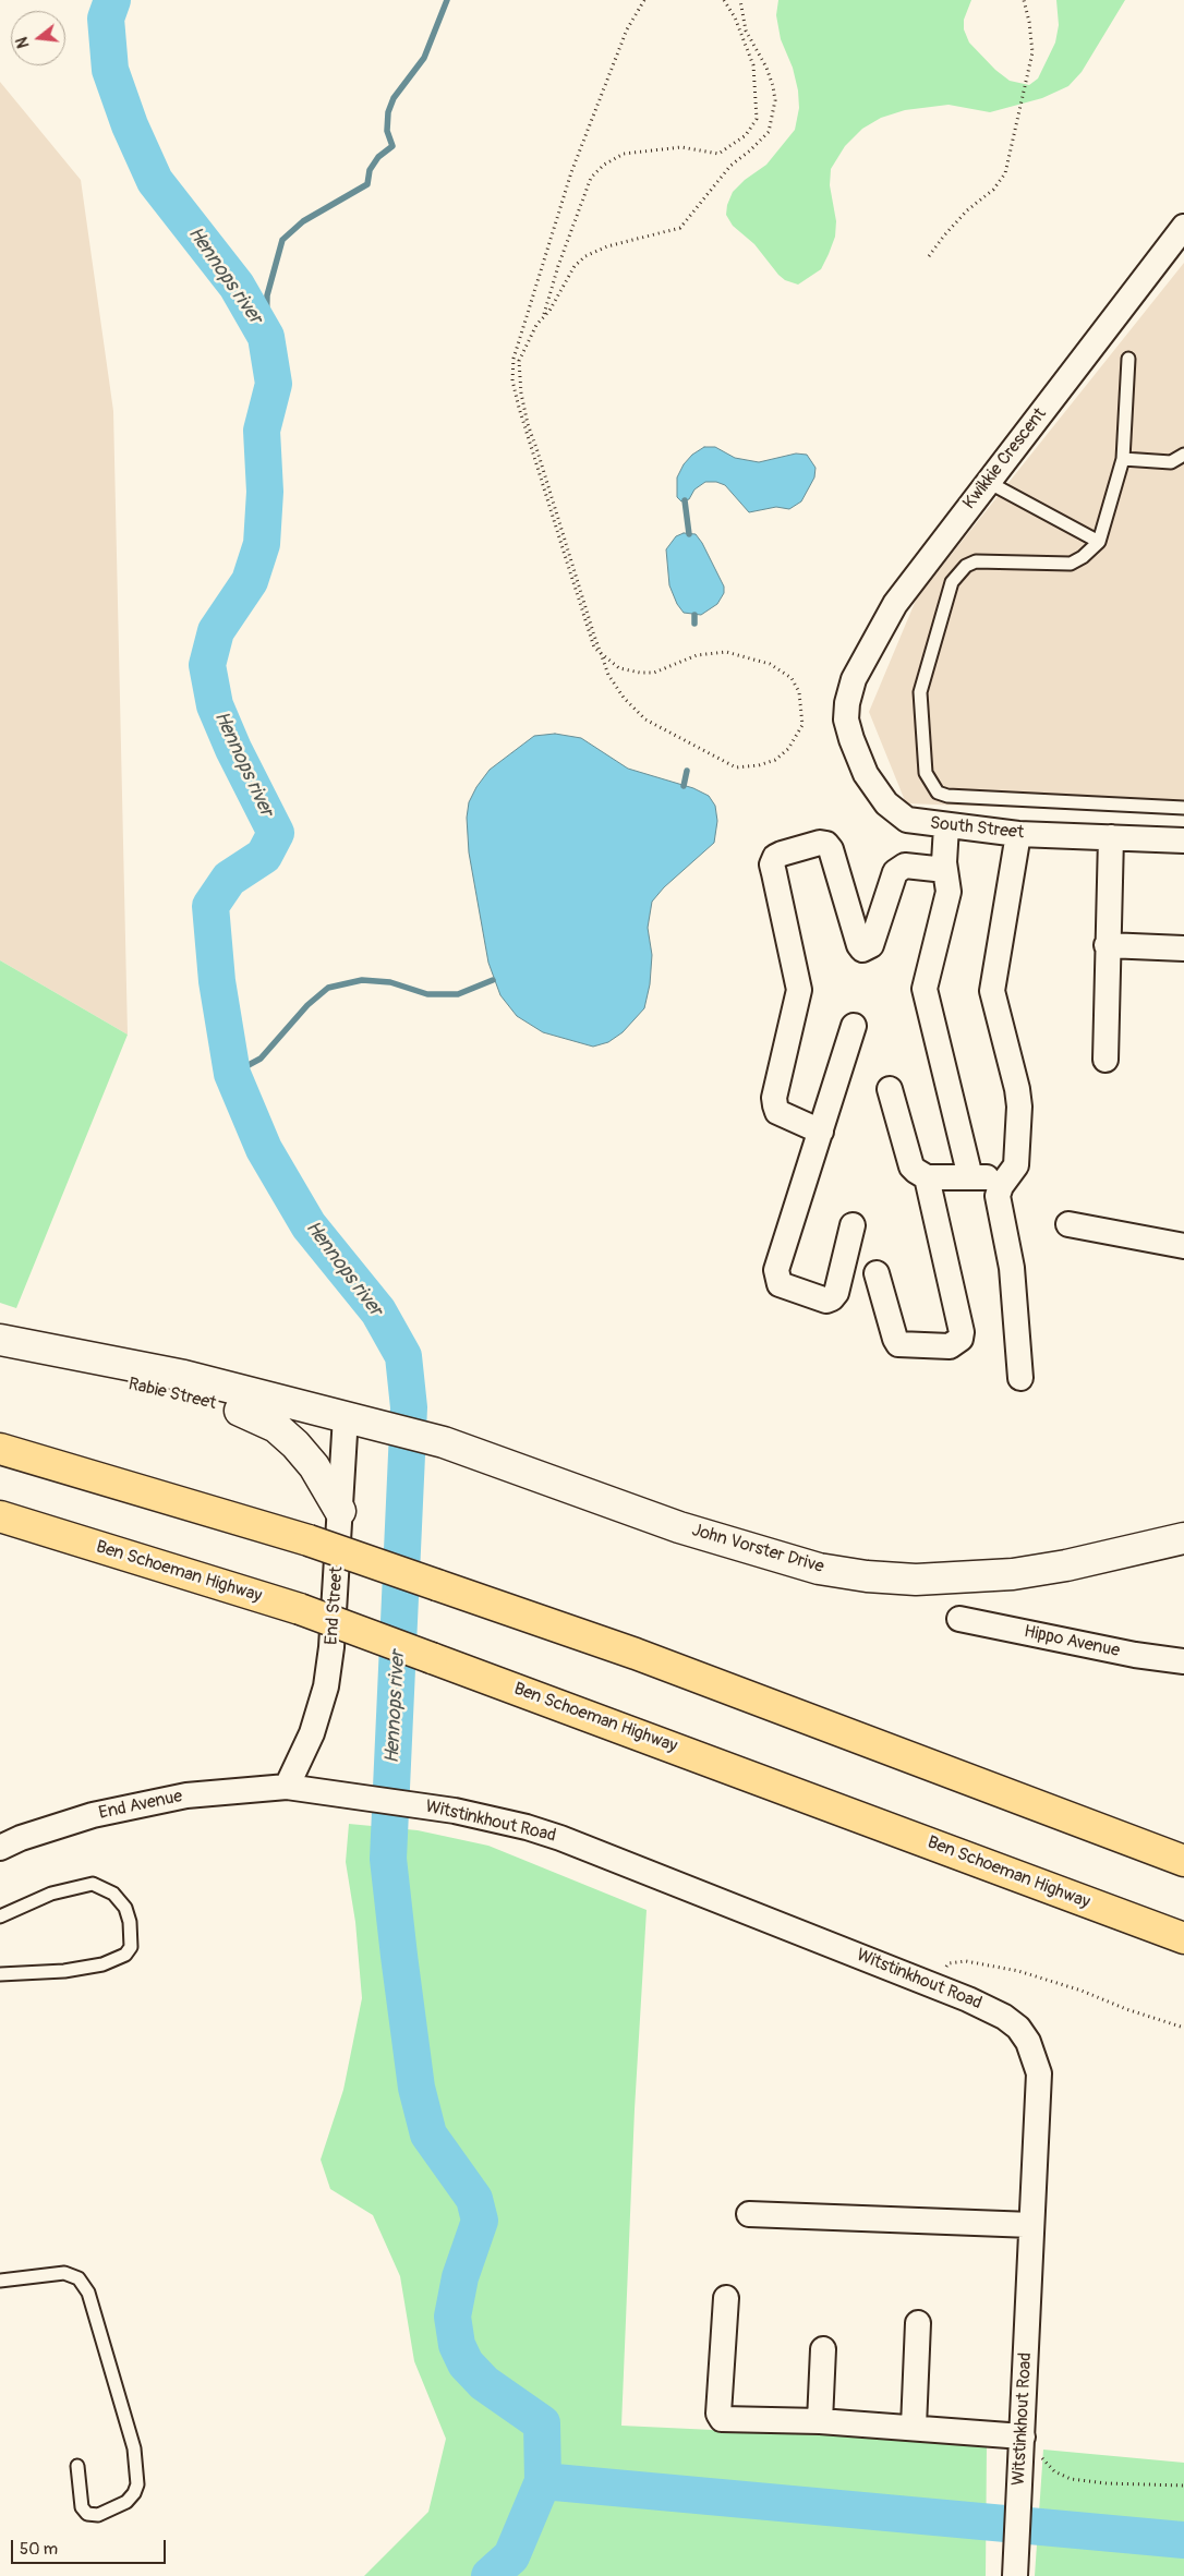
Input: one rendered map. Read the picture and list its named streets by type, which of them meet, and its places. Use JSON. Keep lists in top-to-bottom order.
{
  "streets": {
    "highway": ["Ben Schoeman Highway"],
    "main road": ["Rabie Street", "John Vorster Drive"],
    "street": [
      "Kwikkie Crescent",
      "South Street",
      "End Street",
      "Hippo Avenue",
      "End Avenue",
      "Witstinkhout Road"
    ]
  },
  "crossings": [
    ["Kwikkie Crescent", "South Street"],
    ["Rabie Street", "John Vorster Drive"],
    ["Rabie Street", "End Street"],
    ["John Vorster Drive", "End Street"],
    ["End Street", "End Avenue"],
    ["End Street", "Witstinkhout Road"],
    ["End Avenue", "Witstinkhout Road"]
  ],
  "water": ["Hennops river"],
  "scale_bar": "50 m",
  "north": "left"
}
